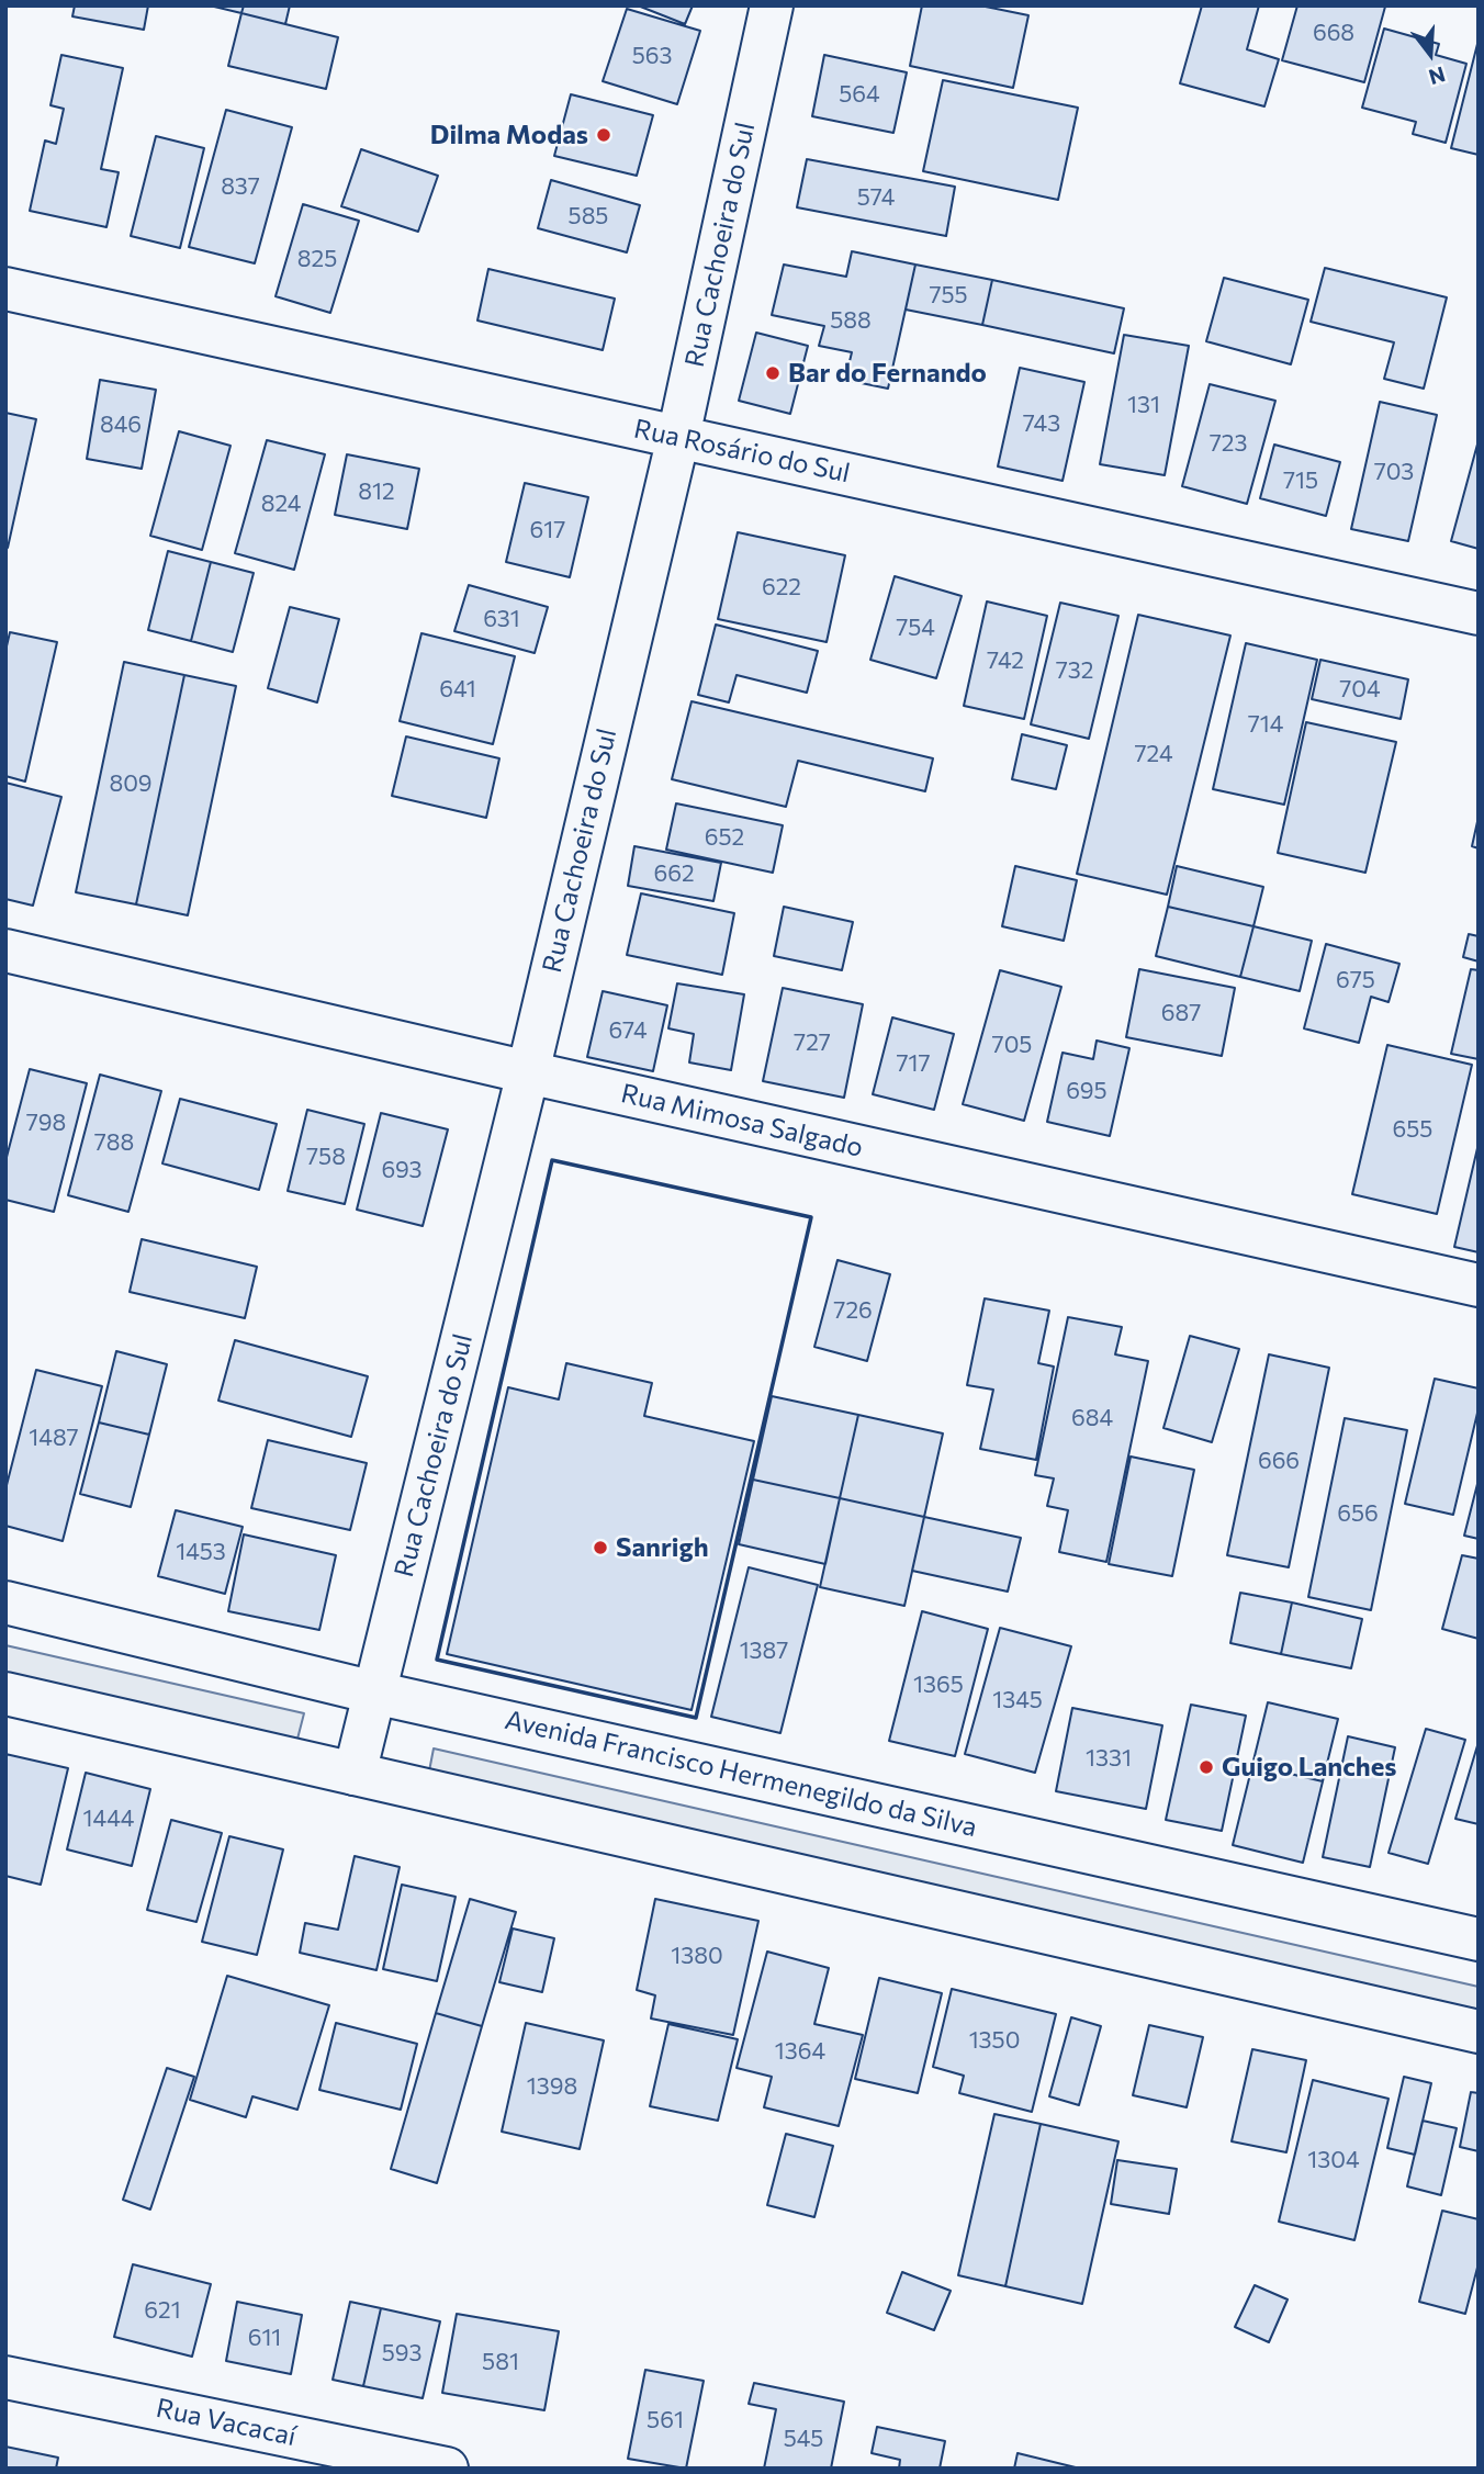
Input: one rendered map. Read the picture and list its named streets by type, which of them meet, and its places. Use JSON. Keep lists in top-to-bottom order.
{
  "streets": {
    "street": [
      "Rua Cachoeira do Sul",
      "Rua Rosário do Sul",
      "Rua Mimosa Salgado",
      "Avenida Francisco Hermenegildo da Silva",
      "Rua Vacacaí"
    ]
  },
  "crossings": [
    ["Rua Cachoeira do Sul", "Rua Rosário do Sul"],
    ["Rua Cachoeira do Sul", "Rua Mimosa Salgado"],
    ["Rua Cachoeira do Sul", "Avenida Francisco Hermenegildo da Silva"]
  ],
  "places": [
    "Dilma Modas",
    "Bar do Fernando",
    "Sanrigh",
    "Guigo Lanches"
  ],
  "house_numbers": [
    "668",
    "563",
    "564",
    "837",
    "574",
    "585",
    "825",
    "755",
    "588",
    "131",
    "743",
    "846",
    "723",
    "703",
    "715",
    "812",
    "824",
    "617",
    "622",
    "631",
    "754",
    "742",
    "732",
    "641",
    "704",
    "714",
    "724",
    "809",
    "652",
    "662",
    "675",
    "687",
    "674",
    "727",
    "705",
    "717",
    "695",
    "798",
    "655",
    "788",
    "758",
    "693",
    "726",
    "684",
    "1487",
    "666",
    "656",
    "1453",
    "1387",
    "1365",
    "1345",
    "1331",
    "1444",
    "1380",
    "1350",
    "1364",
    "1398",
    "1304",
    "621",
    "611",
    "593",
    "581",
    "561",
    "545"
  ],
  "north": "bottom"
}
